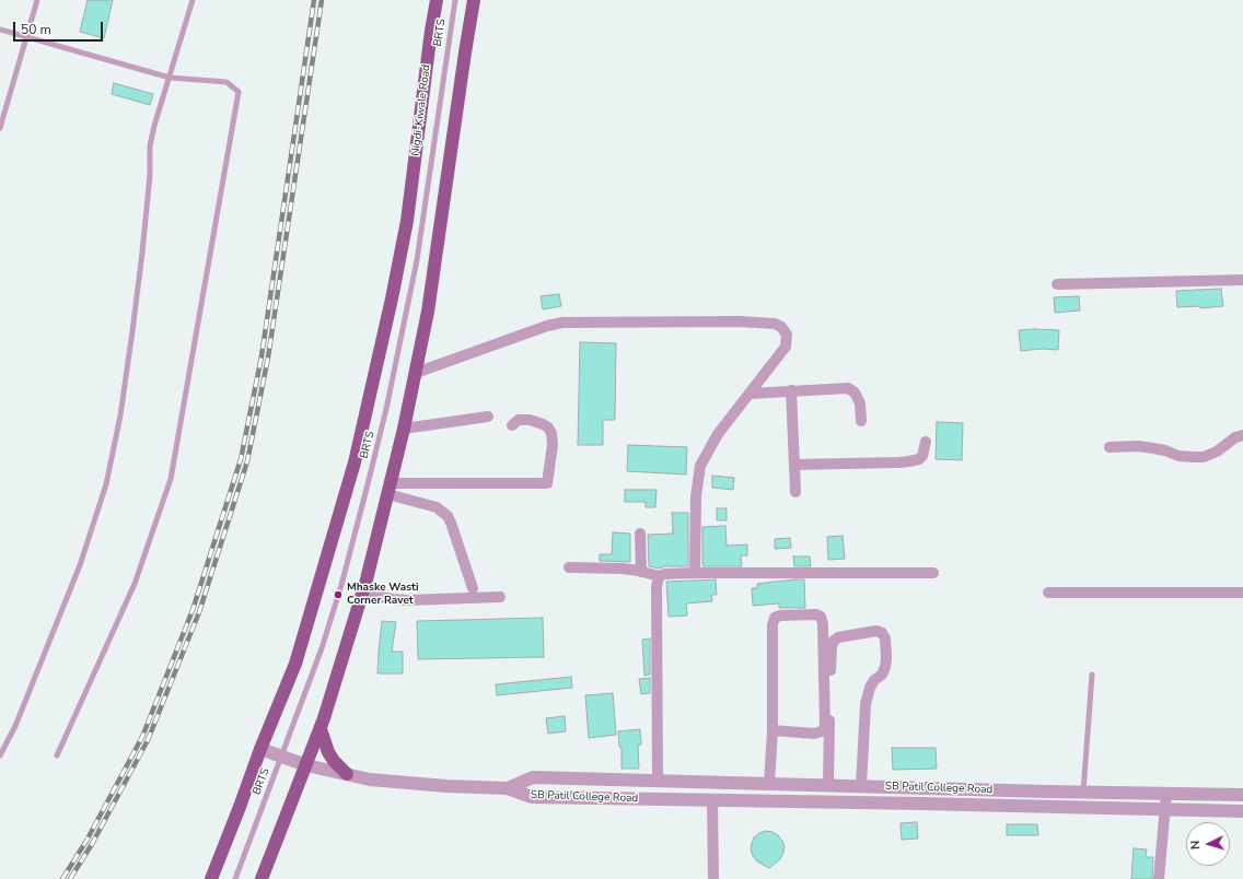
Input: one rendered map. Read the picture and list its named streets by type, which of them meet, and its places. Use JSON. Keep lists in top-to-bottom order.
{
  "streets": {
    "main road": ["Nigdi-Kiwale Road"],
    "street": ["SB Patil College Road"],
    "lane": ["BRTS"]
  },
  "places": ["Mhaske Wasti Corner Ravet"],
  "scale_bar": "50 m",
  "north": "left"
}
